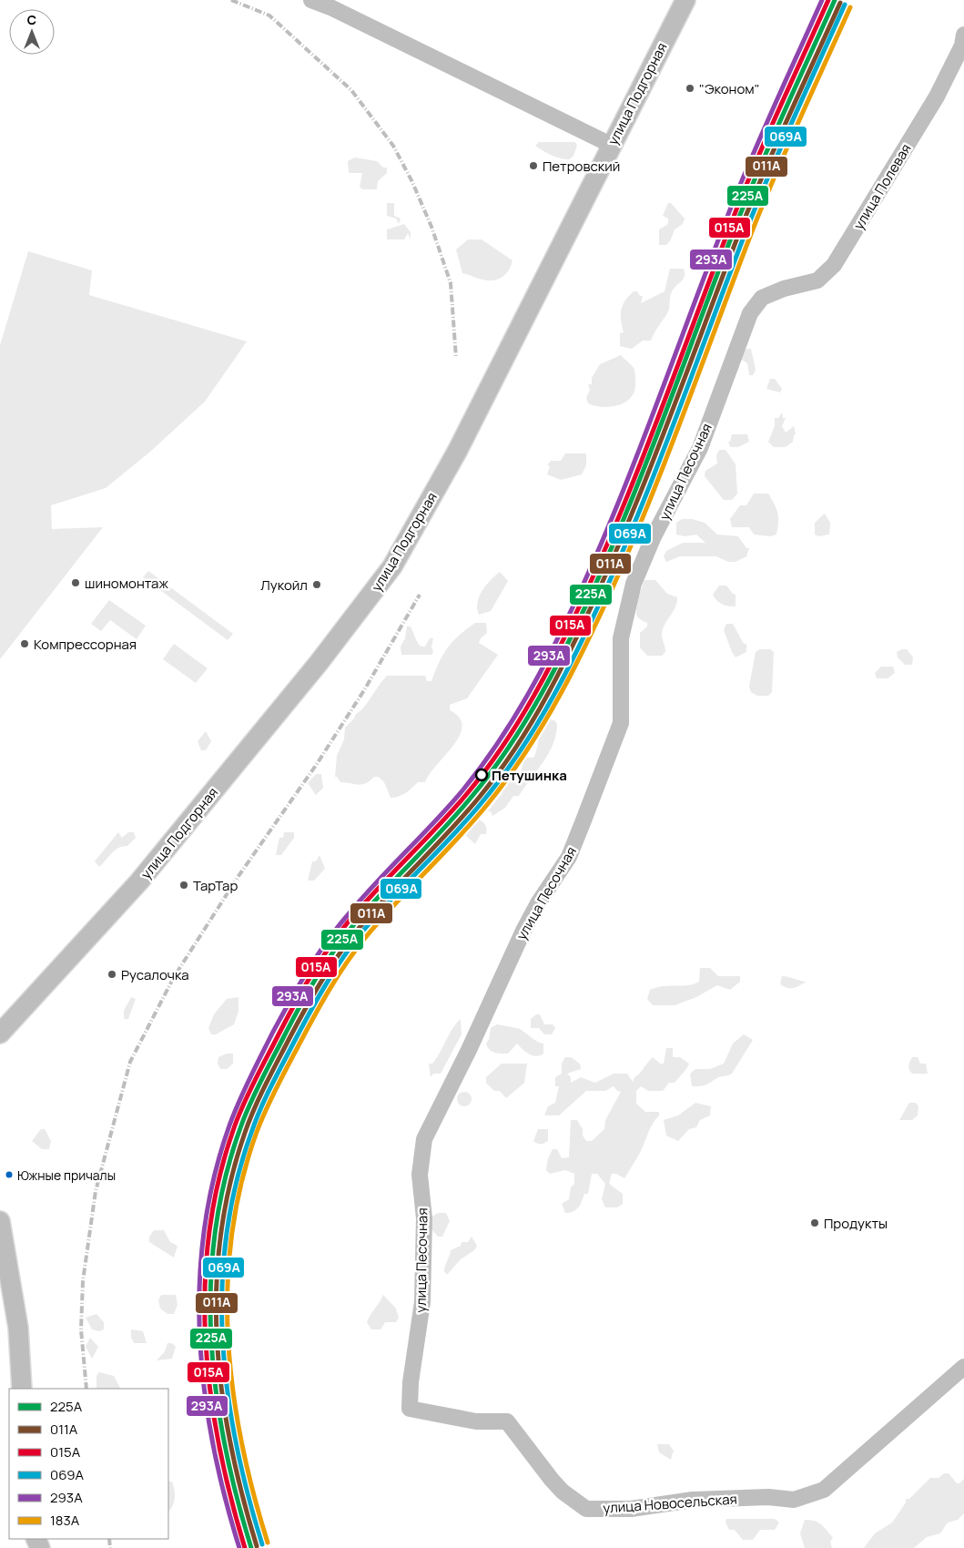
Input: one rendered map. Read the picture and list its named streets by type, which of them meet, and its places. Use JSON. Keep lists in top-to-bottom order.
{
  "streets": {
    "main road": ["улица Подгорная"],
    "street": ["улица Полевая", "улица Песочная", "улица Новосельская"]
  },
  "crossings": [
    ["улица Полевая", "улица Песочная"],
    ["улица Песочная", "улица Новосельская"]
  ],
  "places": [
    "\"Эконом\"",
    "Петровский",
    "шиномонтаж",
    "Лукойл",
    "Компрессорная",
    "Петушинка",
    "ТарТар",
    "Русалочка",
    "Южные причалы",
    "Продукты"
  ],
  "lines": [
    "transit line 225А",
    "transit line 015А",
    "transit line 293А",
    "transit line 011А",
    "transit line 069А",
    "transit line 183А"
  ],
  "legend": [
    "225А",
    "011А",
    "015А",
    "069А",
    "293А",
    "183А"
  ],
  "north": "top"
}
